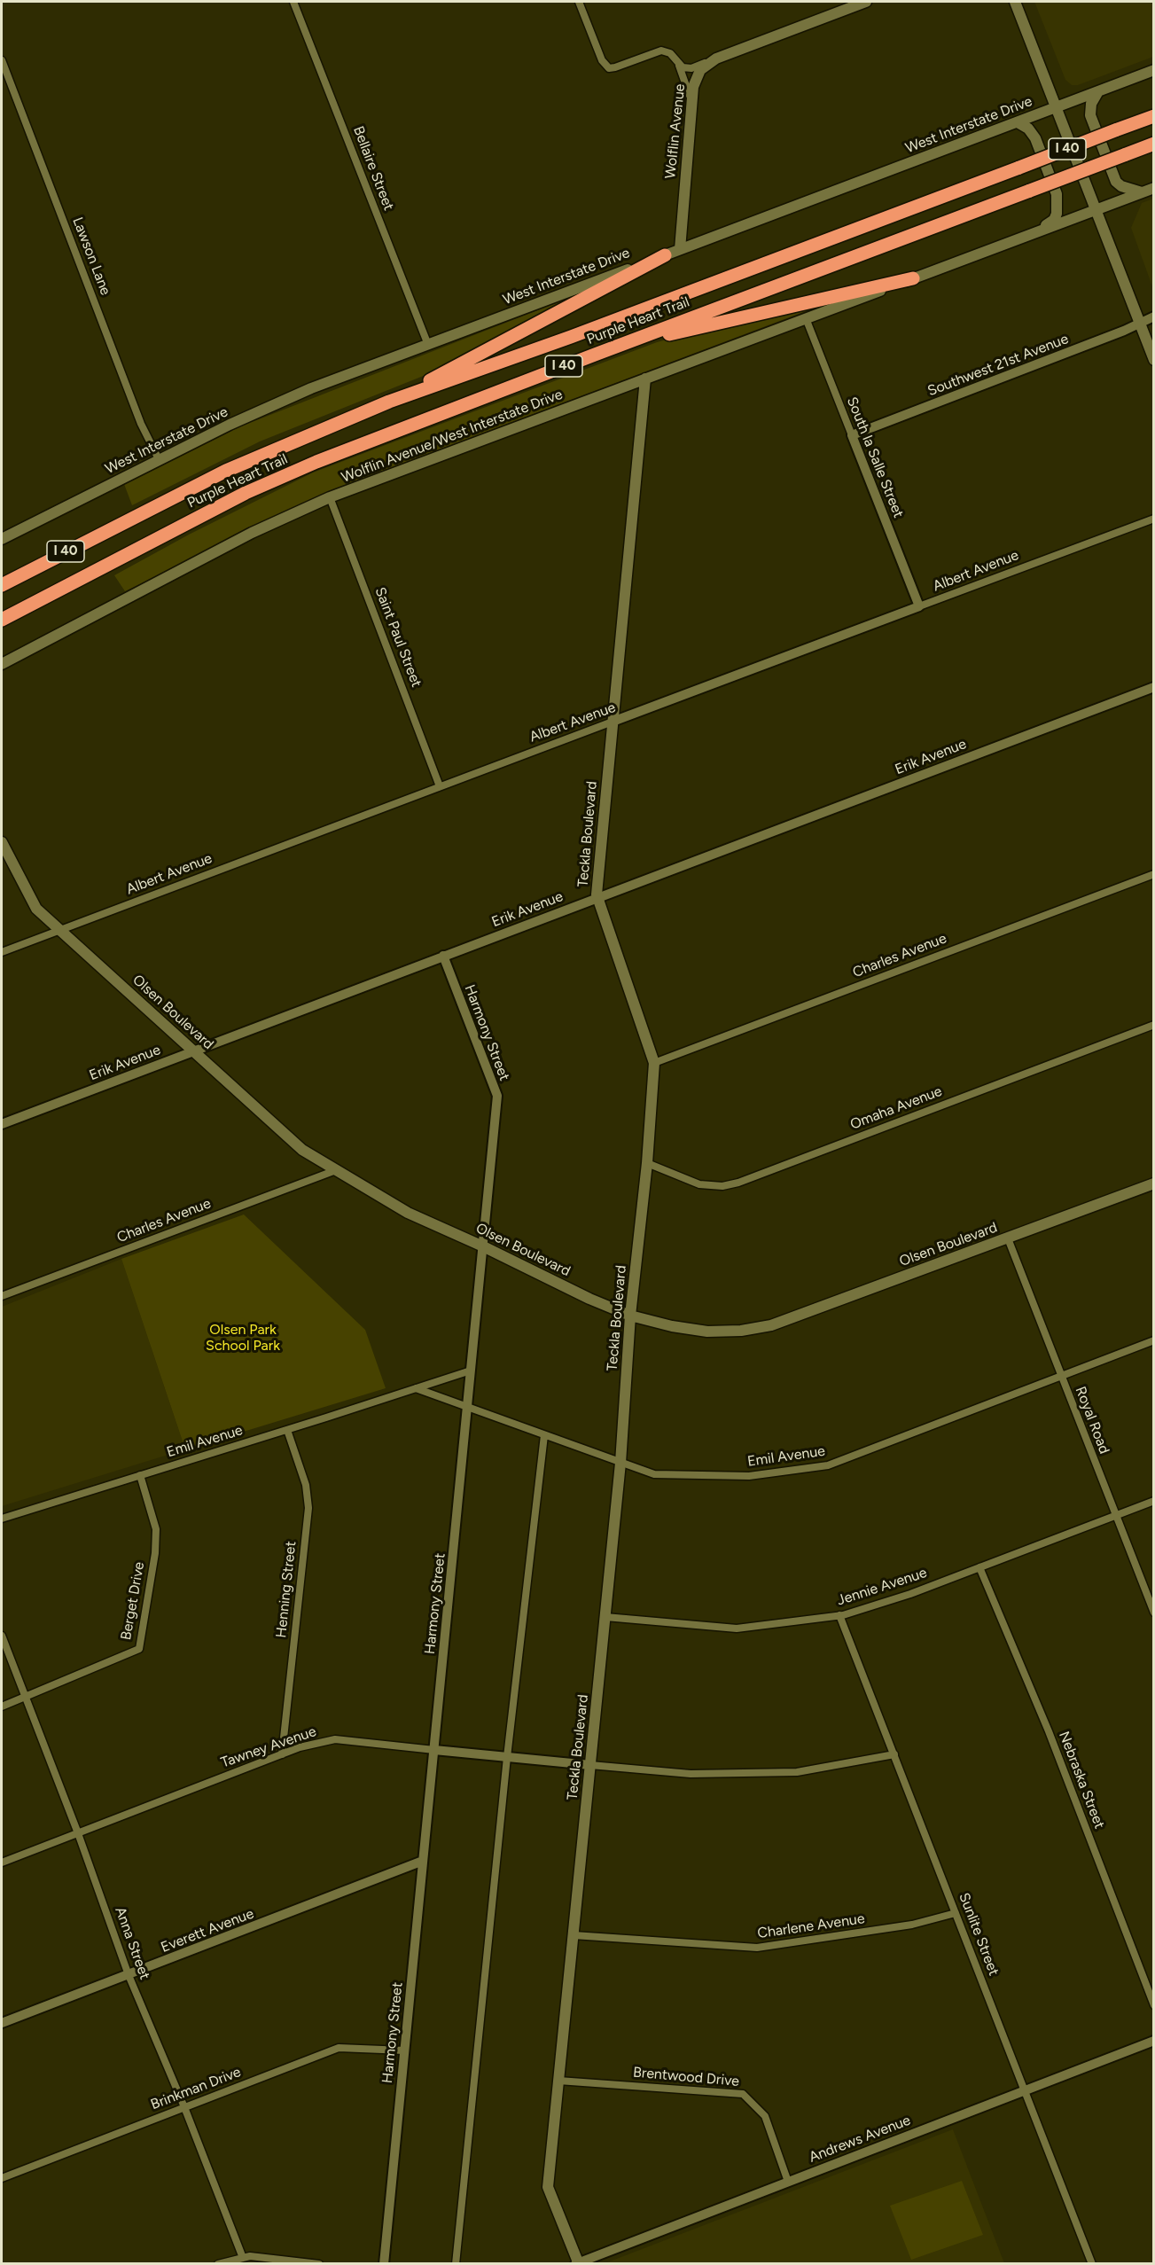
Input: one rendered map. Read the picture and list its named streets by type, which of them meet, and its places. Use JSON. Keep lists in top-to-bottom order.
{
  "streets": {
    "highway": ["I 40", "Purple Heart Trail"],
    "main road": [
      "West Interstate Drive",
      "Wolflin Avenue",
      "Wolflin Avenue/West Interstate Drive",
      "Teckla Boulevard",
      "Olsen Boulevard"
    ],
    "street": [
      "Bellaire Street",
      "Lawson Lane",
      "Southwest 21st Avenue",
      "South la Salle Street",
      "Albert Avenue",
      "Saint Paul Street",
      "Erik Avenue",
      "Charles Avenue",
      "Harmony Street",
      "Omaha Avenue",
      "Royal Road",
      "Emil Avenue",
      "Jennie Avenue",
      "Henning Street",
      "Berget Drive",
      "Tawney Avenue",
      "Nebraska Street",
      "Charlene Avenue",
      "Everett Avenue",
      "Sunlite Street",
      "Anna Street",
      "Brentwood Drive",
      "Brinkman Drive",
      "Andrews Avenue"
    ]
  },
  "crossings": [
    ["West Interstate Drive", "Wolflin Avenue"],
    ["West Interstate Drive", "Bellaire Street"],
    ["West Interstate Drive", "Lawson Lane"],
    ["Southwest 21st Avenue", "South la Salle Street"],
    ["Wolflin Avenue/West Interstate Drive", "Saint Paul Street"],
    ["Wolflin Avenue/West Interstate Drive", "Teckla Boulevard"],
    ["South la Salle Street", "Albert Avenue"],
    ["Albert Avenue", "Saint Paul Street"],
    ["Albert Avenue", "Teckla Boulevard"],
    ["Albert Avenue", "Olsen Boulevard"],
    ["Erik Avenue", "Teckla Boulevard"],
    ["Erik Avenue", "Olsen Boulevard"],
    ["Erik Avenue", "Harmony Street"],
    ["Teckla Boulevard", "Charles Avenue"],
    ["Teckla Boulevard", "Olsen Boulevard"],
    ["Teckla Boulevard", "Omaha Avenue"],
    ["Teckla Boulevard", "Emil Avenue"],
    ["Teckla Boulevard", "Jennie Avenue"],
    ["Teckla Boulevard", "Tawney Avenue"],
    ["Teckla Boulevard", "Charlene Avenue"],
    ["Teckla Boulevard", "Brentwood Drive"],
    ["Teckla Boulevard", "Andrews Avenue"],
    ["Charles Avenue", "Olsen Boulevard"],
    ["Olsen Boulevard", "Harmony Street"],
    ["Olsen Boulevard", "Royal Road"],
    ["Harmony Street", "Emil Avenue"],
    ["Harmony Street", "Tawney Avenue"],
    ["Harmony Street", "Everett Avenue"],
    ["Harmony Street", "Brinkman Drive"],
    ["Royal Road", "Emil Avenue"],
    ["Royal Road", "Jennie Avenue"],
    ["Emil Avenue", "Henning Street"],
    ["Emil Avenue", "Berget Drive"],
    ["Jennie Avenue", "Nebraska Street"],
    ["Jennie Avenue", "Sunlite Street"],
    ["Henning Street", "Tawney Avenue"],
    ["Berget Drive", "Anna Street"],
    ["Tawney Avenue", "Anna Street"],
    ["Charlene Avenue", "Sunlite Street"],
    ["Everett Avenue", "Anna Street"],
    ["Sunlite Street", "Andrews Avenue"],
    ["Anna Street", "Brinkman Drive"],
    ["Brentwood Drive", "Andrews Avenue"]
  ],
  "parks": ["Olsen Park School Park"]
}
